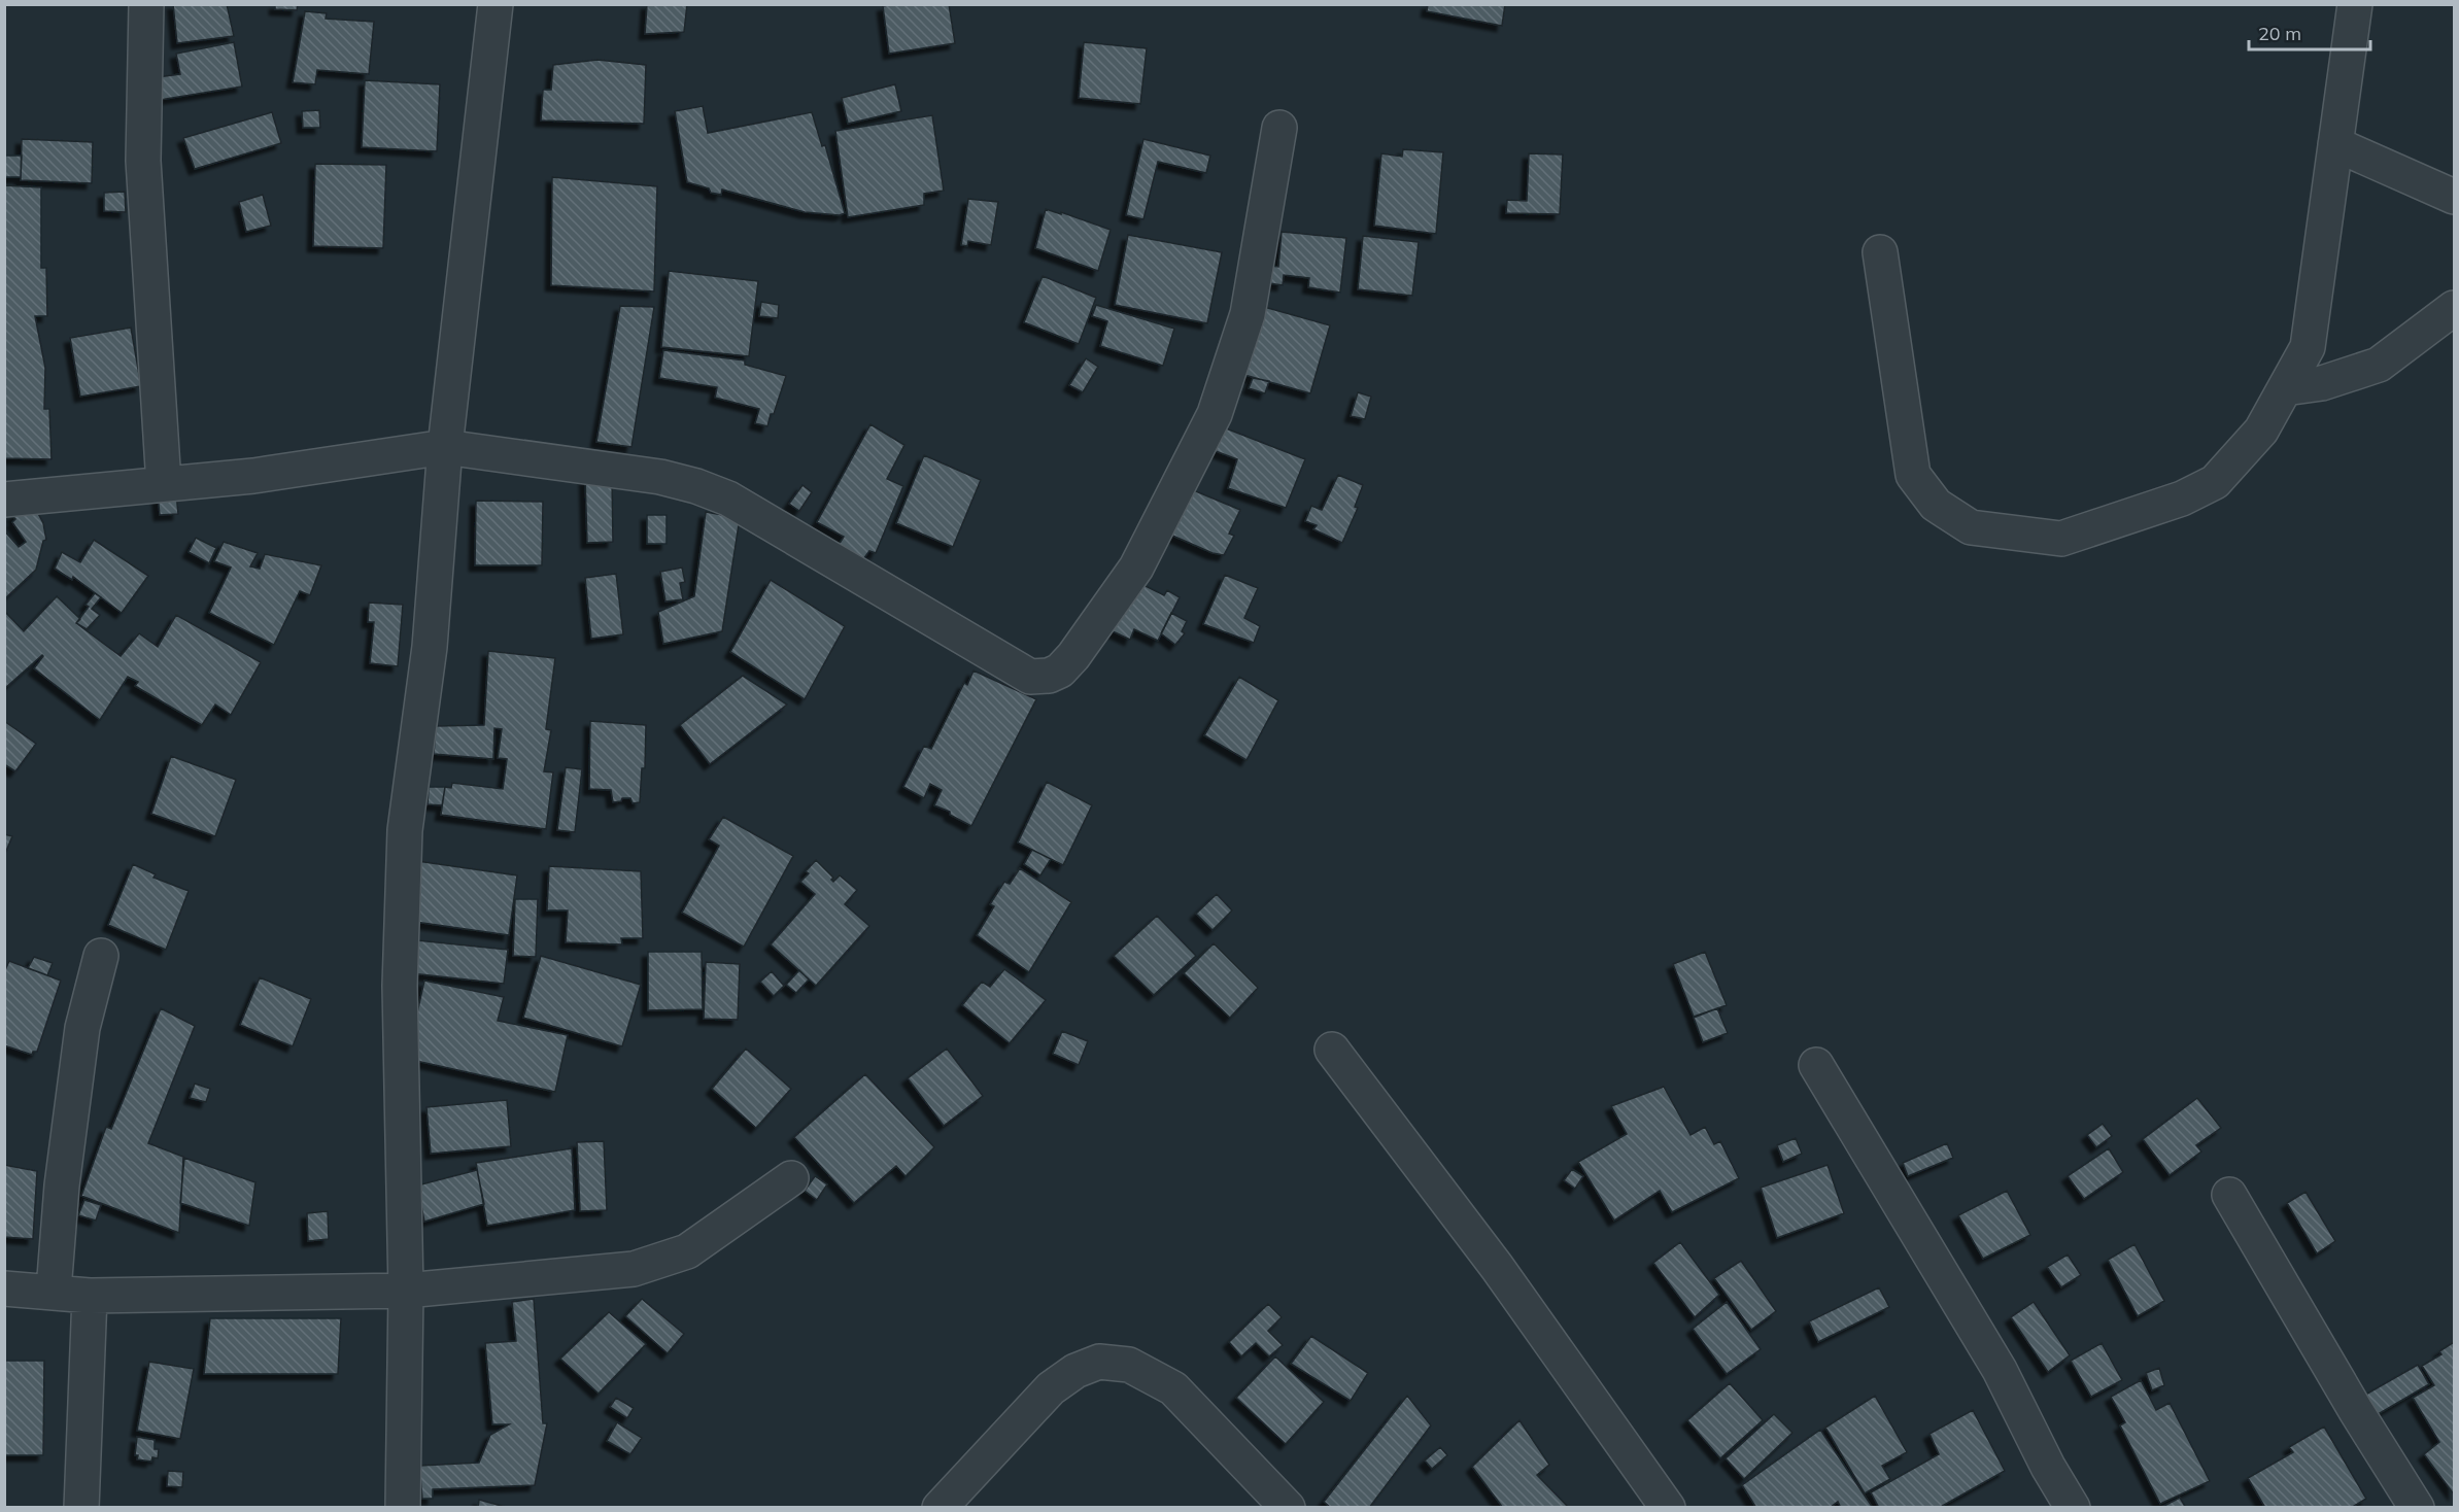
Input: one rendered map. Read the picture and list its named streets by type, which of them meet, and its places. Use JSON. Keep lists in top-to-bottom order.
{
  "scale_bar": "20 m"
}
